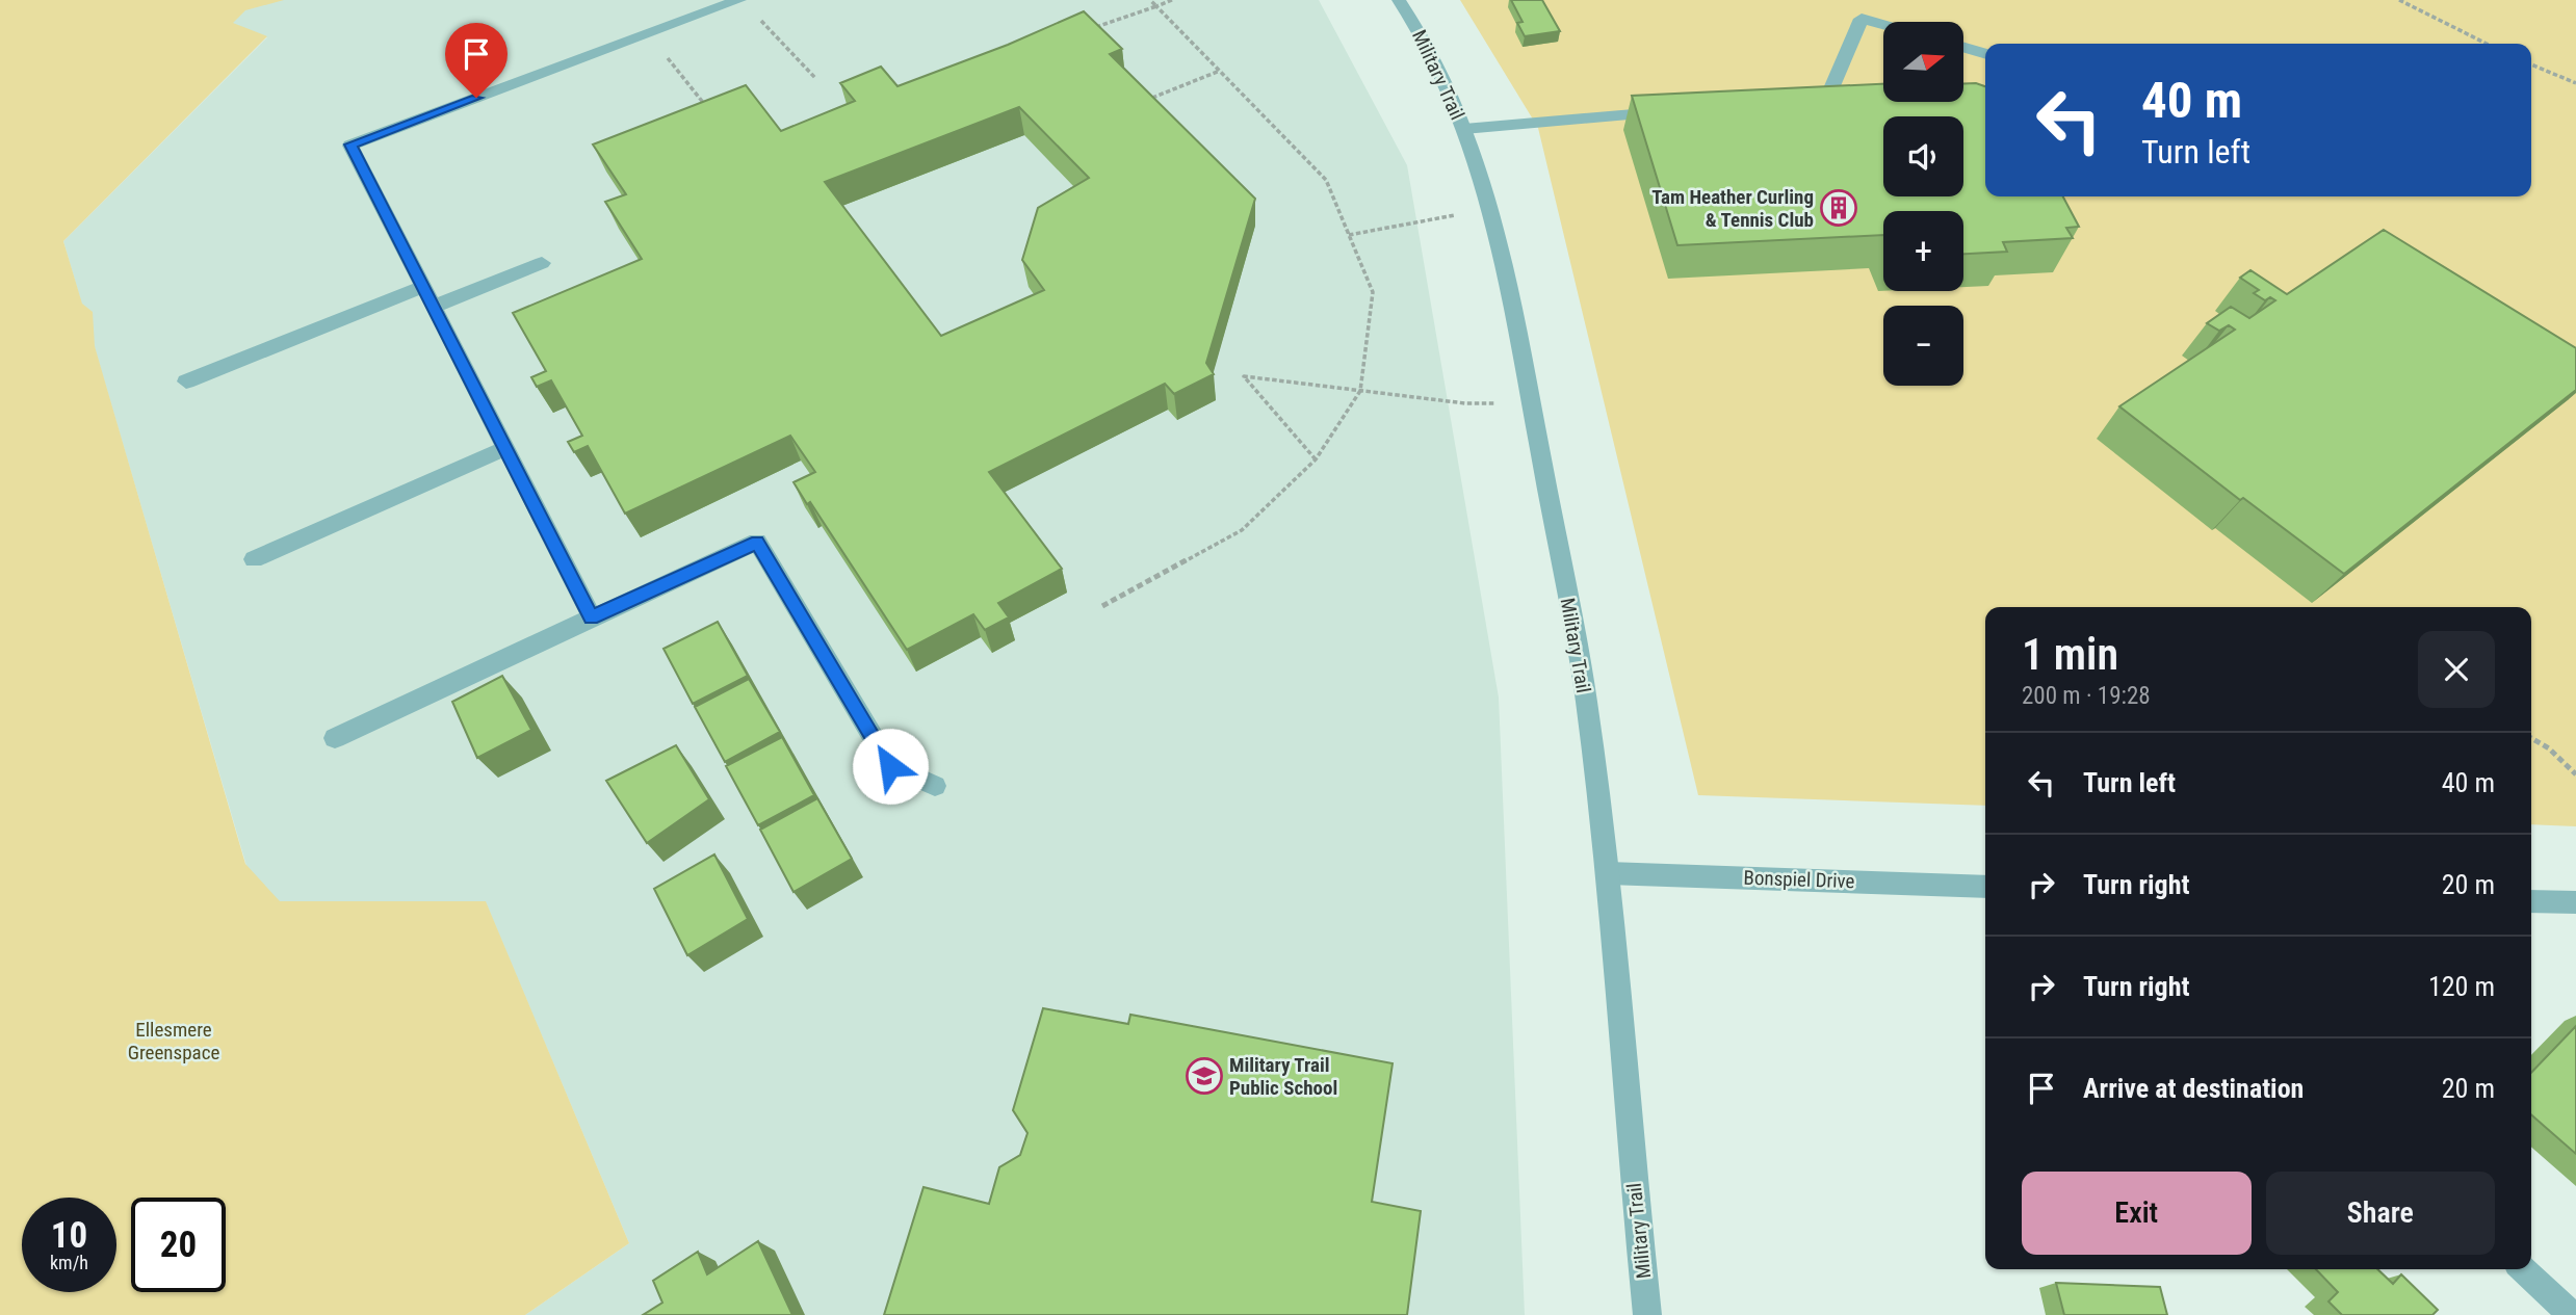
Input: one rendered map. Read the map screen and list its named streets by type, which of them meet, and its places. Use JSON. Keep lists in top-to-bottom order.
{
  "streets": {
    "street": ["Military Trail", "Bonspiel Drive"]
  },
  "crossings": [
    ["Military Trail", "Bonspiel Drive"]
  ],
  "parks": ["Ellesmere Greenspace"],
  "places": {
    "building": ["Tam Heather Curling & Tennis Club"],
    "school or university": ["Military Trail Public School"]
  },
  "north": "right",
  "page": {
    "map_buttons": ["+", "−"],
    "turn": ["40 m", "Turn left"],
    "heading": ["1 min", "200 m · 19:28"],
    "list": [
      {
        "name": "Turn left",
        "value": "40 m"
      },
      {
        "name": "Turn right",
        "value": "20 m"
      },
      {
        "name": "Turn right",
        "value": "120 m"
      },
      {
        "name": "Arrive at destination",
        "value": "20 m"
      }
    ],
    "buttons": ["Exit", "Share"],
    "speed": "10 km/h",
    "limit": "20"
  }
}
